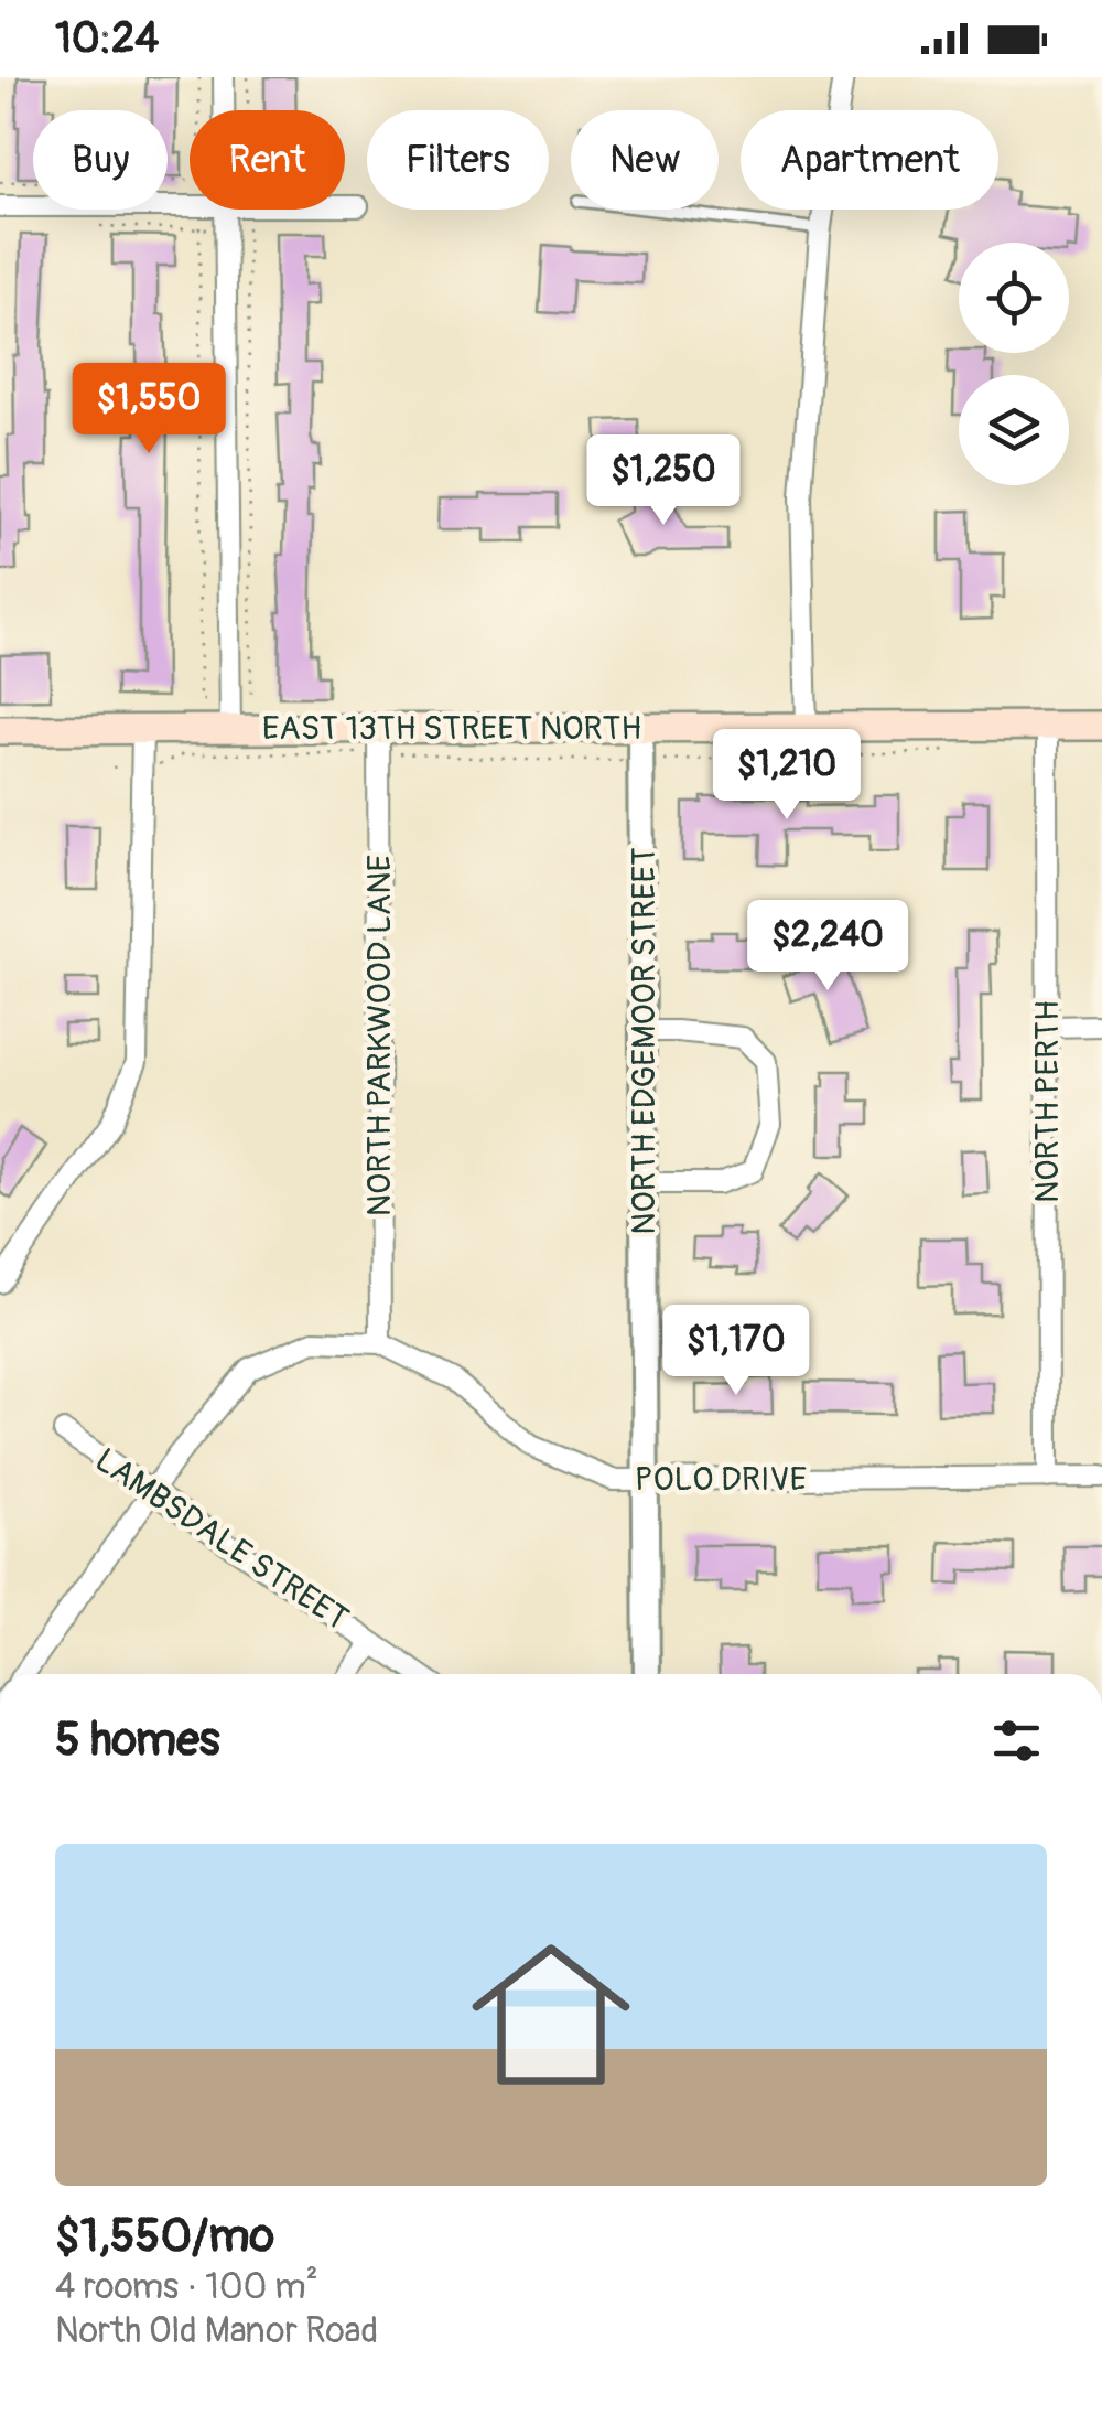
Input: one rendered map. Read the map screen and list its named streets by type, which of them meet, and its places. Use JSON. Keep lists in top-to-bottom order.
{
  "streets": {
    "main road": ["EAST 13TH STREET NORTH"],
    "street": [
      "NORTH PARKWOOD LANE",
      "NORTH EDGEMOOR STREET",
      "NORTH PERTH",
      "POLO DRIVE",
      "LAMBSDALE STREET"
    ]
  },
  "crossings": [
    ["EAST 13TH STREET NORTH", "NORTH PARKWOOD LANE"],
    ["EAST 13TH STREET NORTH", "NORTH EDGEMOOR STREET"],
    ["EAST 13TH STREET NORTH", "NORTH PERTH"],
    ["NORTH PARKWOOD LANE", "POLO DRIVE"],
    ["NORTH EDGEMOOR STREET", "POLO DRIVE"],
    ["NORTH PERTH", "POLO DRIVE"]
  ],
  "page": {
    "status": "10:24",
    "chip": [
      "Buy",
      "Rent",
      "Filters",
      "New",
      "Apartment"
    ],
    "price": [
      "$1,550",
      "$1,250",
      "$1,210",
      "$2,240",
      "$1,170"
    ],
    "heading": "5 homes",
    "list": [
      {
        "name": "$1,550/mo",
        "note": "4 rooms · 100 m² · North Old Manor Road"
      }
    ]
  }
}
